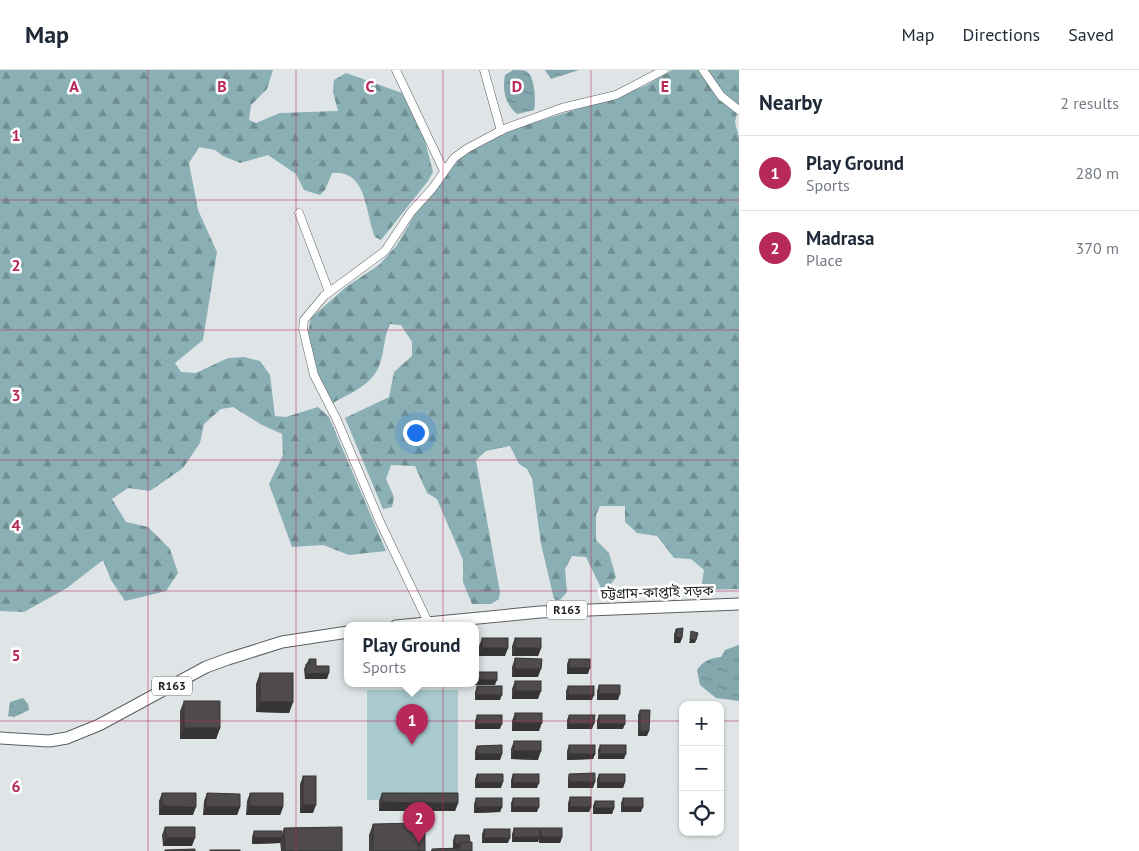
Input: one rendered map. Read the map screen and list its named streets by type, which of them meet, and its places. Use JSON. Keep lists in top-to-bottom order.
{
  "streets": {
    "main road": ["চট্টগ্রাম-কাপ্তাই সড়ক", "R163"]
  },
  "page": {
    "header": "Map",
    "nav": ["Map", "Directions", "Saved"],
    "heading": ["Nearby", "2 results"],
    "list": [
      {
        "mark": "1",
        "name": "Play Ground",
        "note": "Sports",
        "value": "280 m"
      },
      {
        "mark": "2",
        "name": "Madrasa",
        "note": "Place",
        "value": "370 m"
      }
    ],
    "popup": ["Play Ground", "Sports"],
    "map_buttons": ["+", "−"],
    "pins": ["1", "2"]
  },
  "grid": {
    "columns": [
      "A",
      "B",
      "C",
      "D",
      "E"
    ],
    "rows": [
      "1",
      "2",
      "3",
      "4",
      "5",
      "6"
    ]
  }
}
